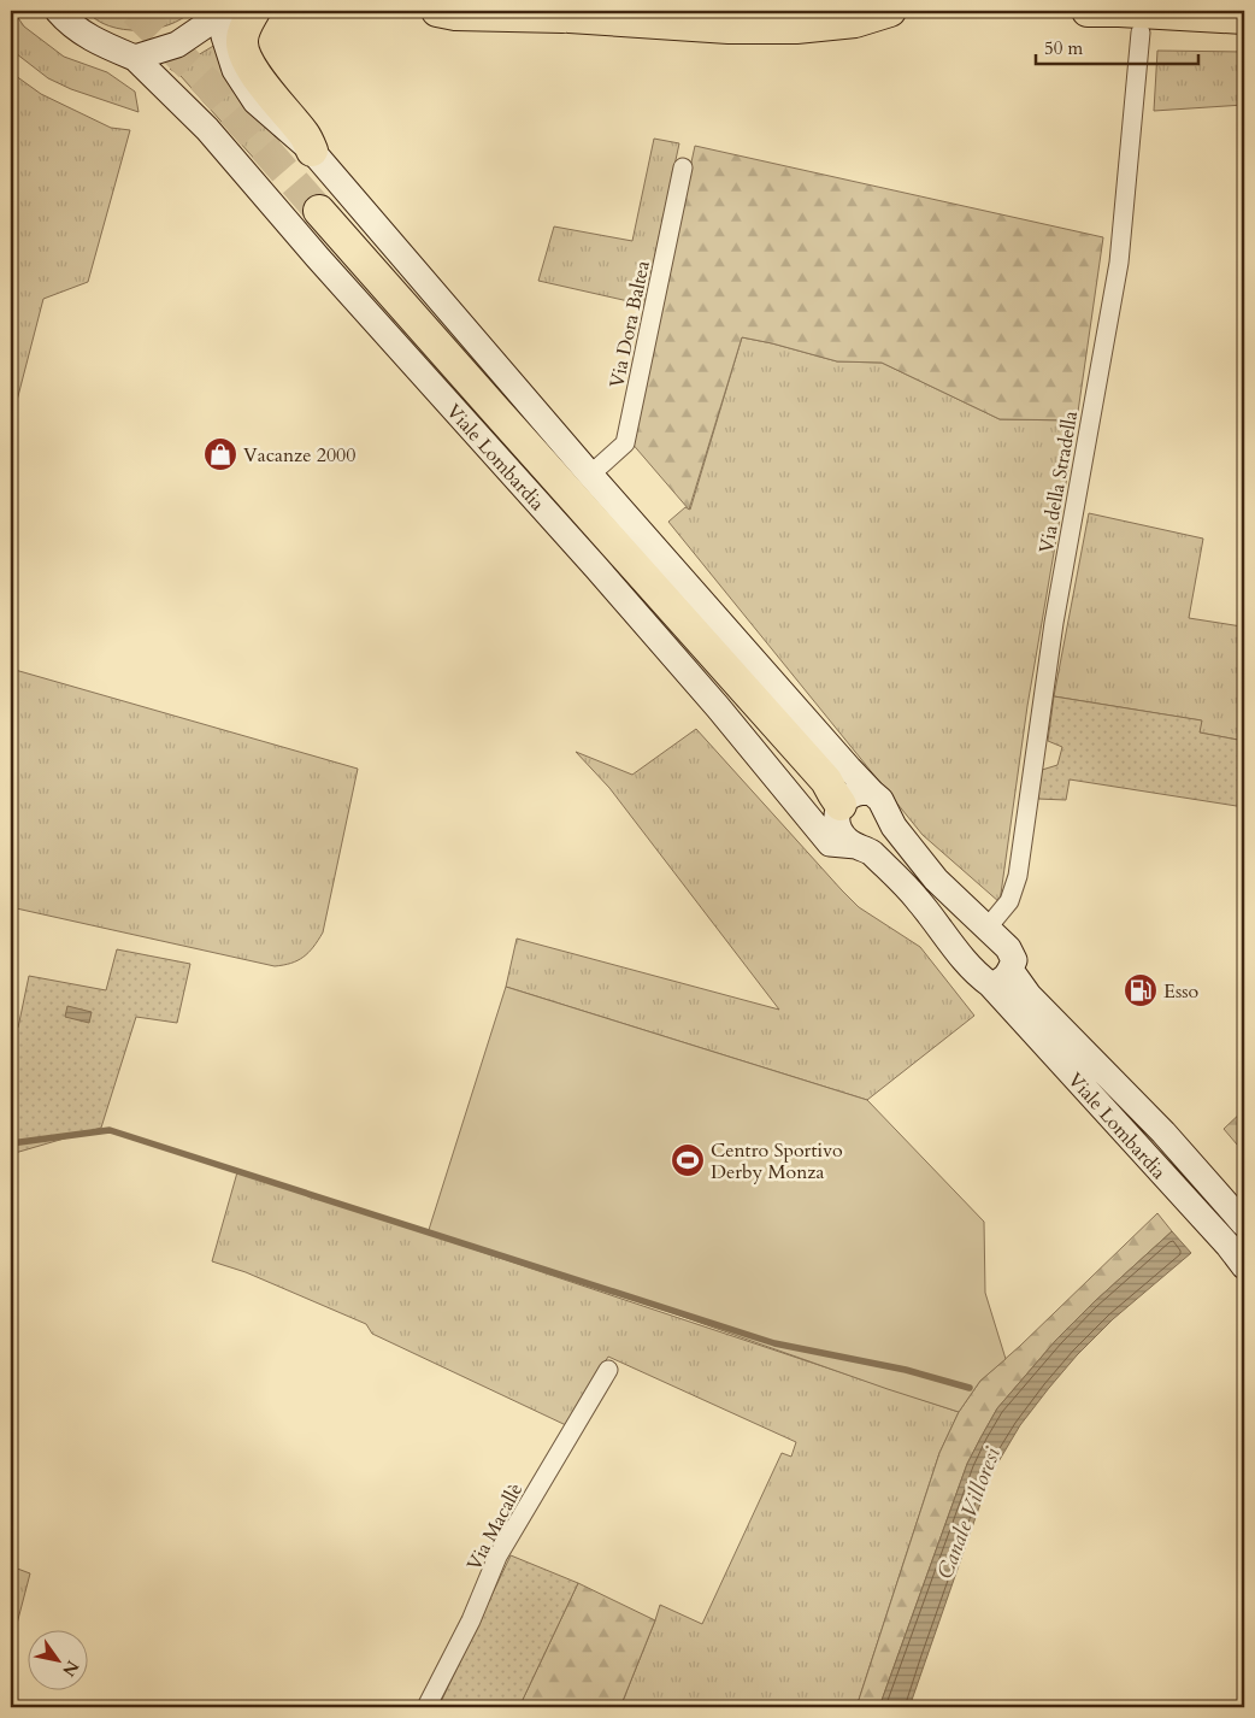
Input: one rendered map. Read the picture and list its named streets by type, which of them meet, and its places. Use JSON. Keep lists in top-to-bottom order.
{
  "streets": {
    "main road": ["Viale Lombardia"],
    "street": ["Via Dora Baltea", "Via della Stradella", "Via Macallè"]
  },
  "crossings": [
    ["Via Dora Baltea", "Viale Lombardia"],
    ["Viale Lombardia", "Via della Stradella"]
  ],
  "water": ["Canale Villoresi"],
  "places": {
    "shop": ["Vacanze 2000"],
    "fuel station": ["Esso"],
    "sports": ["Centro Sportivo Derby Monza"]
  },
  "scale_bar": "50 m",
  "north": "bottom right"
}
